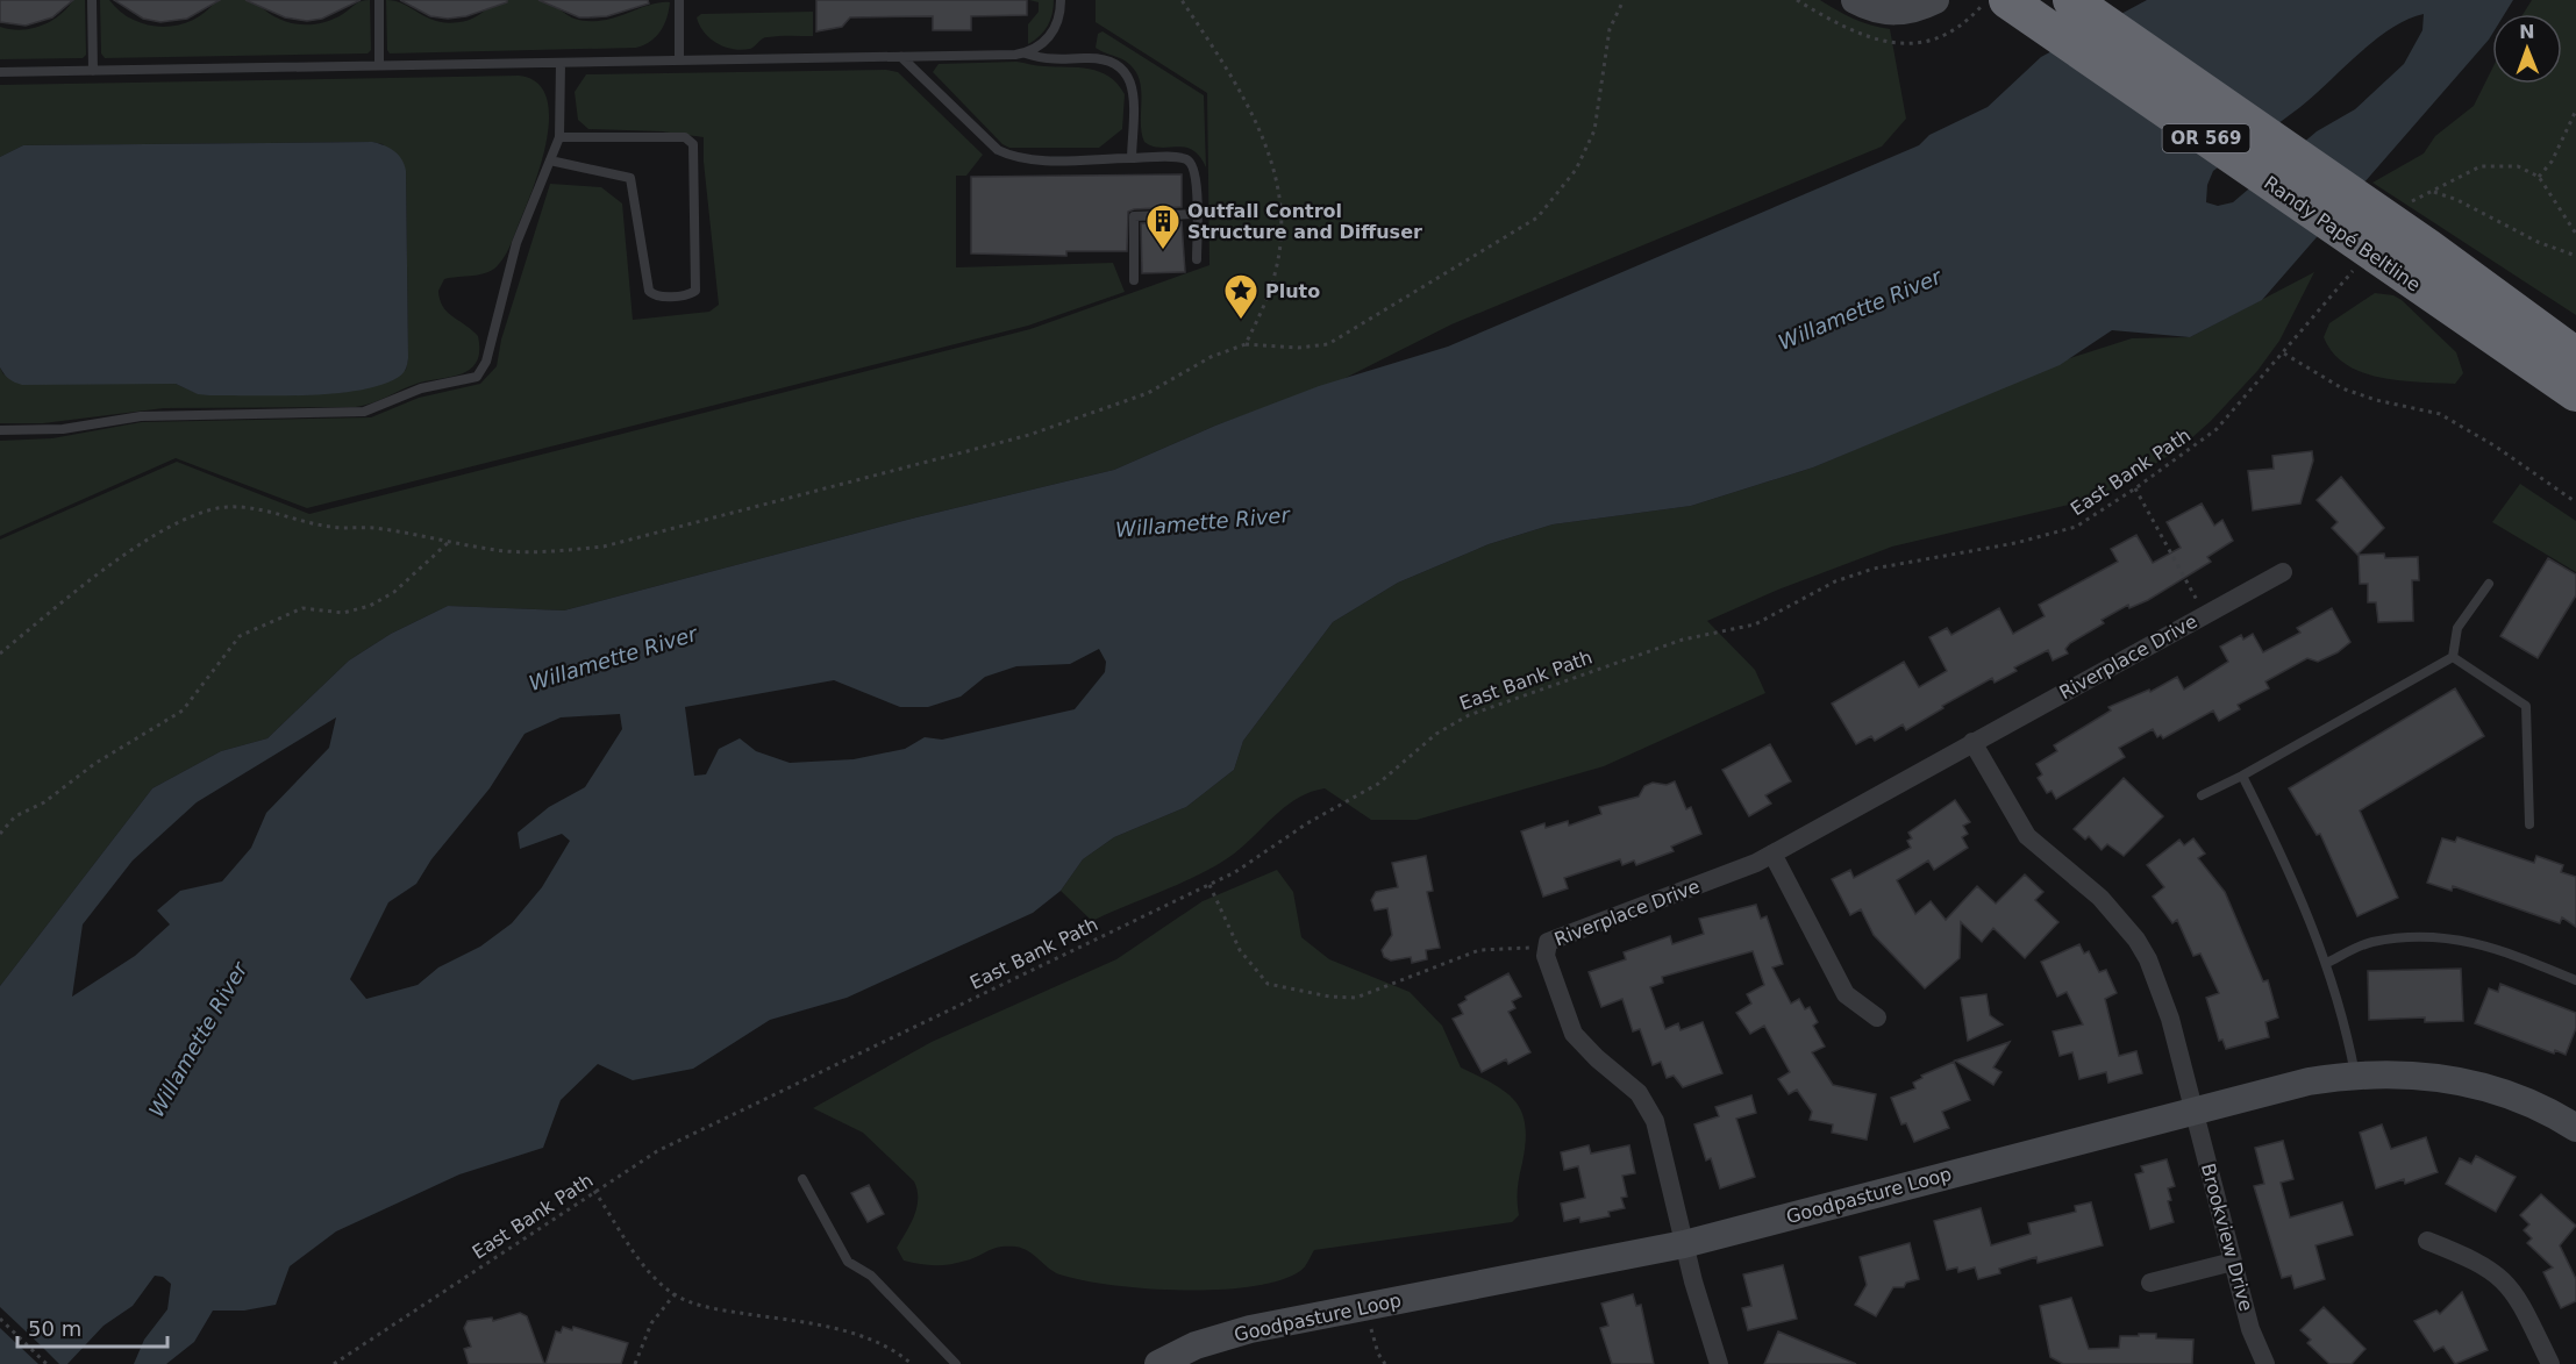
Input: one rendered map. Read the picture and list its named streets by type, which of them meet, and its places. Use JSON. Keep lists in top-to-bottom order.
{
  "streets": {
    "highway": ["OR 569", "Randy Papé Beltline"],
    "street": ["Riverplace Drive", "Goodpasture Loop", "Brookview Drive"],
    "path": ["East Bank Path"]
  },
  "crossings": [
    ["Riverplace Drive", "Goodpasture Loop"],
    ["Goodpasture Loop", "Brookview Drive"]
  ],
  "water": ["Willamette River"],
  "places": {
    "building": ["Outfall Control Structure and Diffuser"],
    "place": ["Pluto"]
  },
  "scale_bar": "50 m",
  "north": "top"
}
